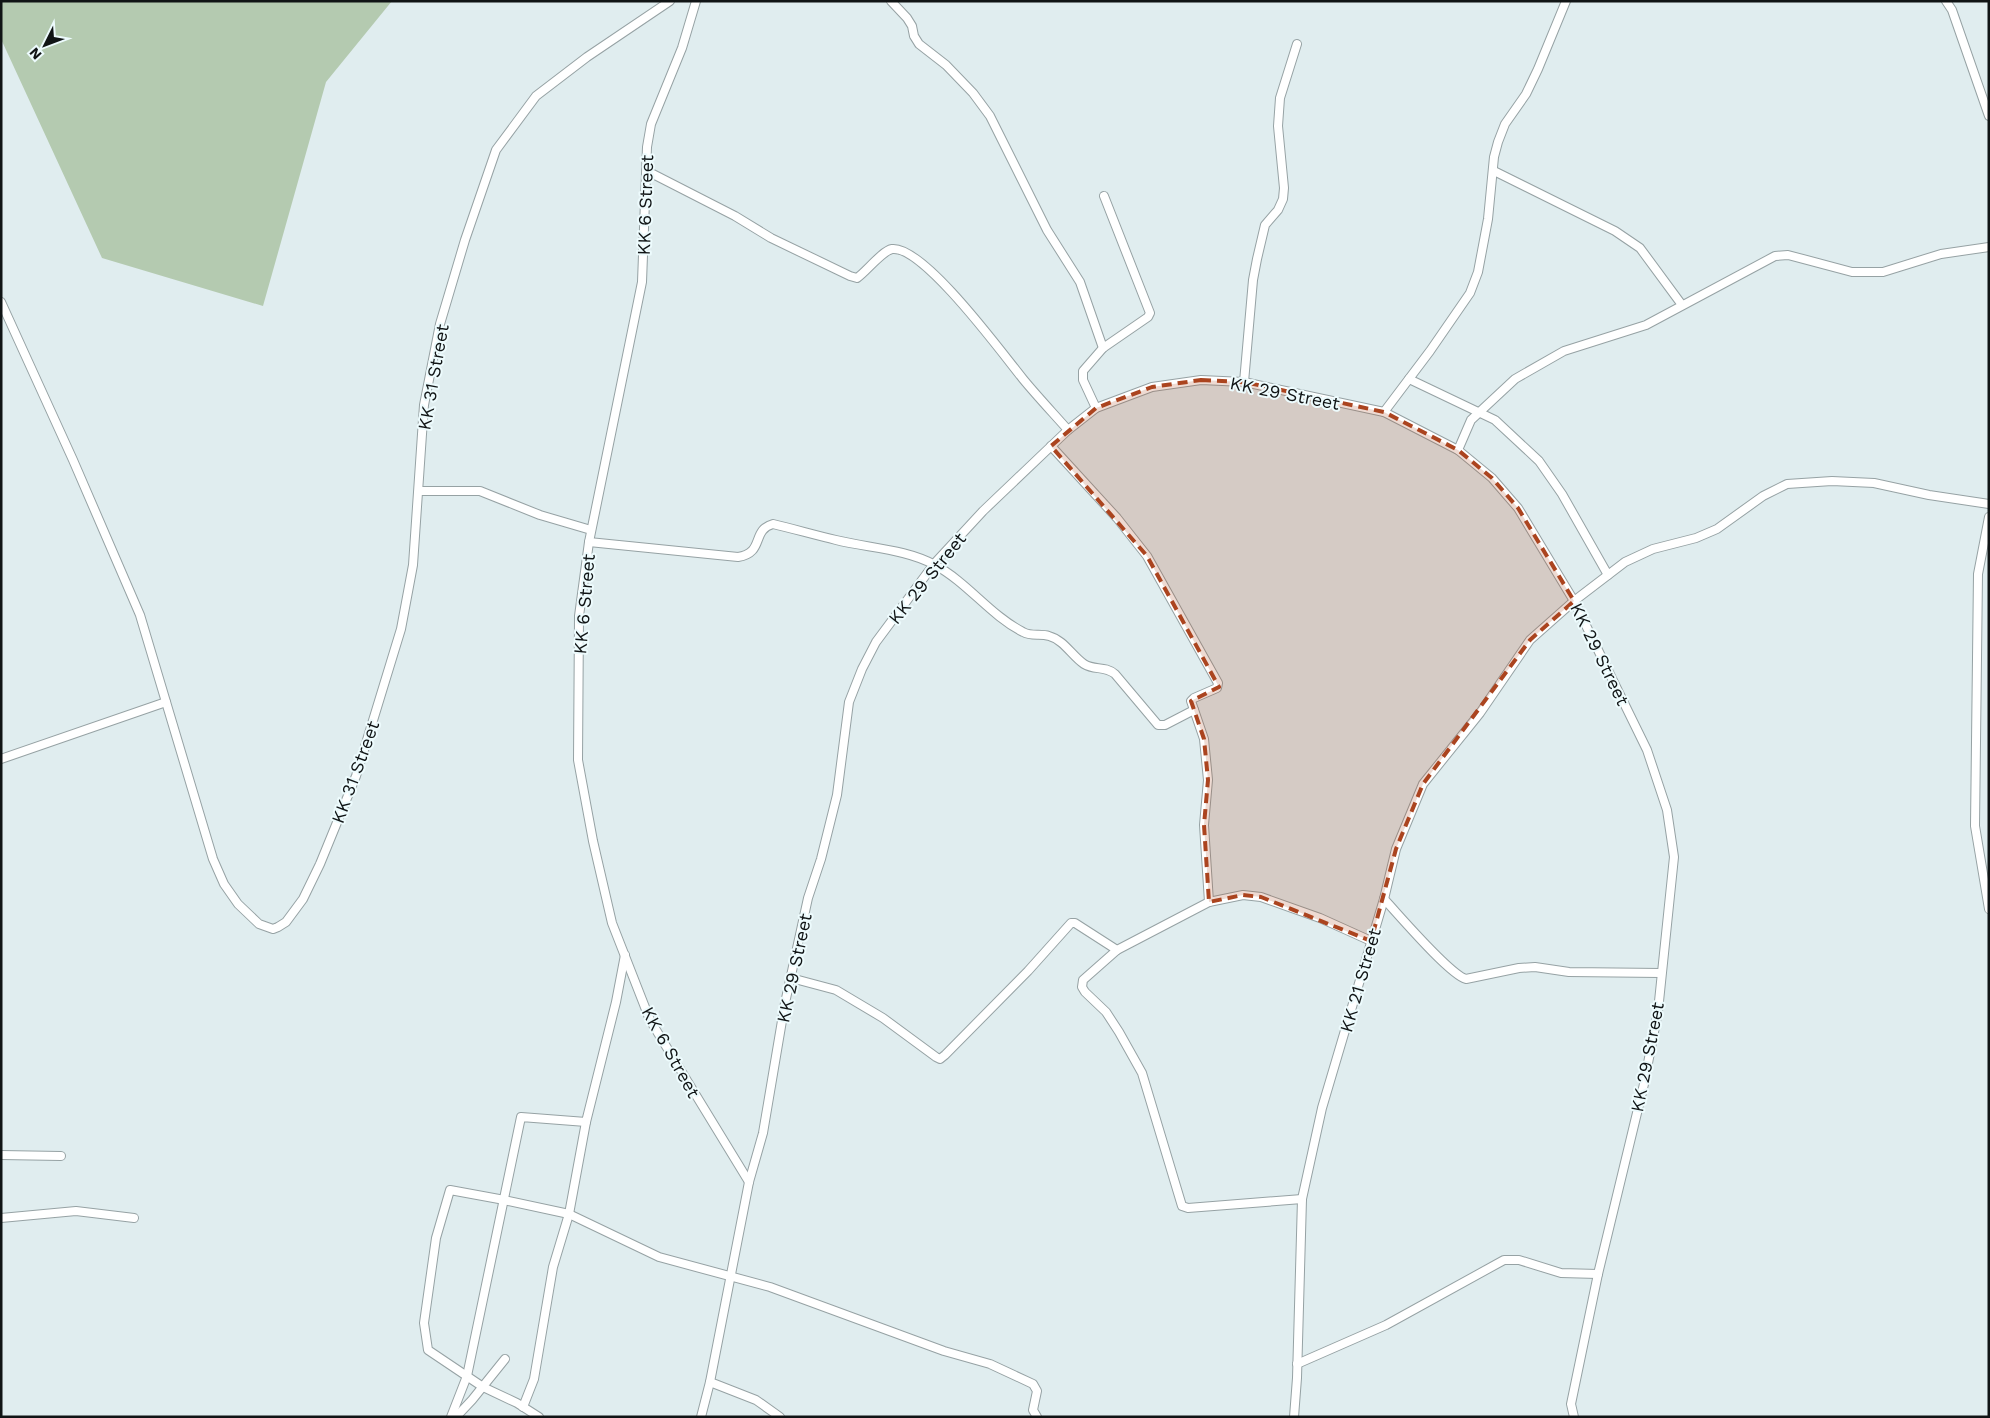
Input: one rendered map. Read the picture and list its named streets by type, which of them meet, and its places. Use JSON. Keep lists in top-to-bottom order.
{
  "streets": {
    "street": [
      "KK 6 Street",
      "KK 31 Street",
      "KK 29 Street",
      "KK 21 Street"
    ]
  },
  "crossings": [
    ["KK 6 Street", "KK 29 Street"],
    ["KK 29 Street", "KK 21 Street"]
  ],
  "north": "bottom left"
}
